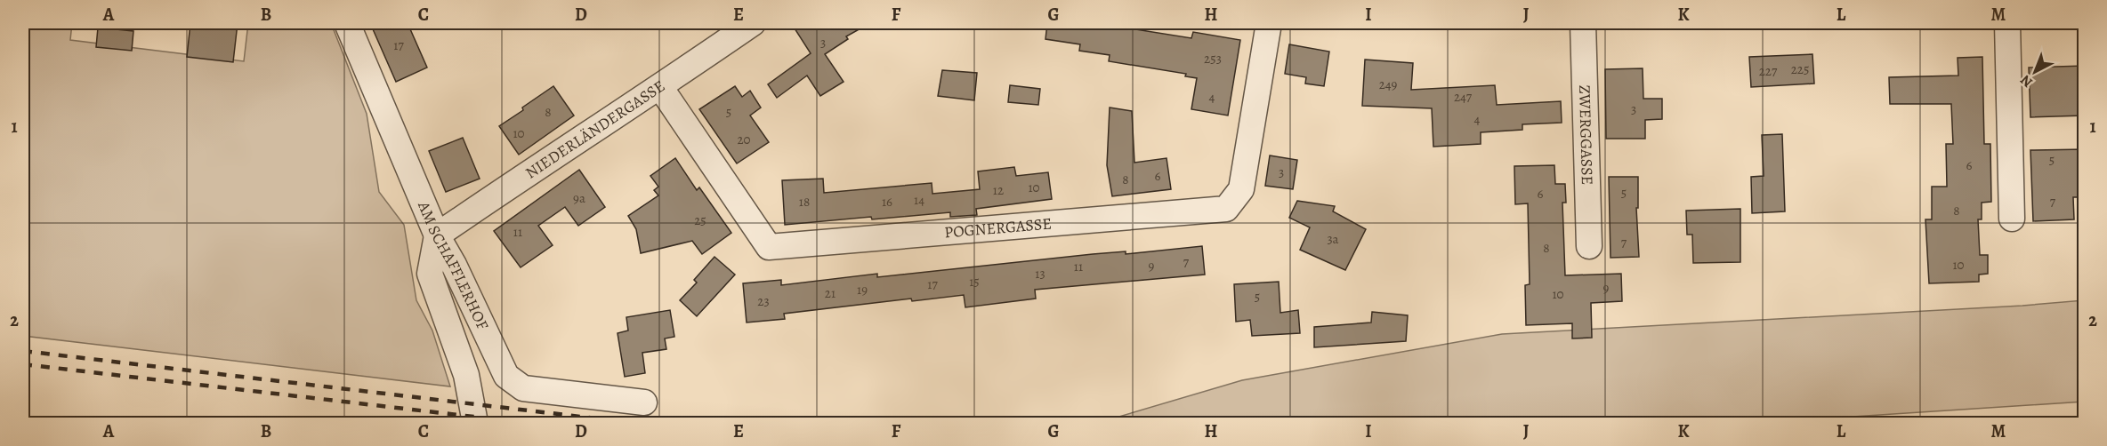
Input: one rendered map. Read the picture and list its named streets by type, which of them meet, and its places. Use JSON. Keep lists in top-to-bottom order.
{
  "streets": {
    "street": [
      "NIEDERLÄNDERGASSE",
      "ZWERGGASSE",
      "POGNERGASSE",
      "AM SCHAFFLERHOF"
    ]
  },
  "crossings": [
    ["NIEDERLÄNDERGASSE", "POGNERGASSE"],
    ["NIEDERLÄNDERGASSE", "AM SCHAFFLERHOF"]
  ],
  "house_numbers": [
    "3",
    "17",
    "253",
    "225",
    "227",
    "249",
    "4",
    "247",
    "3",
    "8",
    "5",
    "4",
    "10",
    "20",
    "5",
    "6",
    "3",
    "6",
    "8",
    "10",
    "12",
    "5",
    "6",
    "9a",
    "14",
    "18",
    "16",
    "7",
    "8",
    "25",
    "11",
    "3a",
    "7",
    "8",
    "7",
    "10",
    "9",
    "11",
    "13",
    "15",
    "17",
    "9",
    "19",
    "21",
    "10",
    "5",
    "23"
  ],
  "north": "bottom left",
  "grid": {
    "columns": [
      "A",
      "B",
      "C",
      "D",
      "E",
      "F",
      "G",
      "H",
      "I",
      "J",
      "K",
      "L",
      "M"
    ],
    "rows": ["1", "2"]
  }
}
